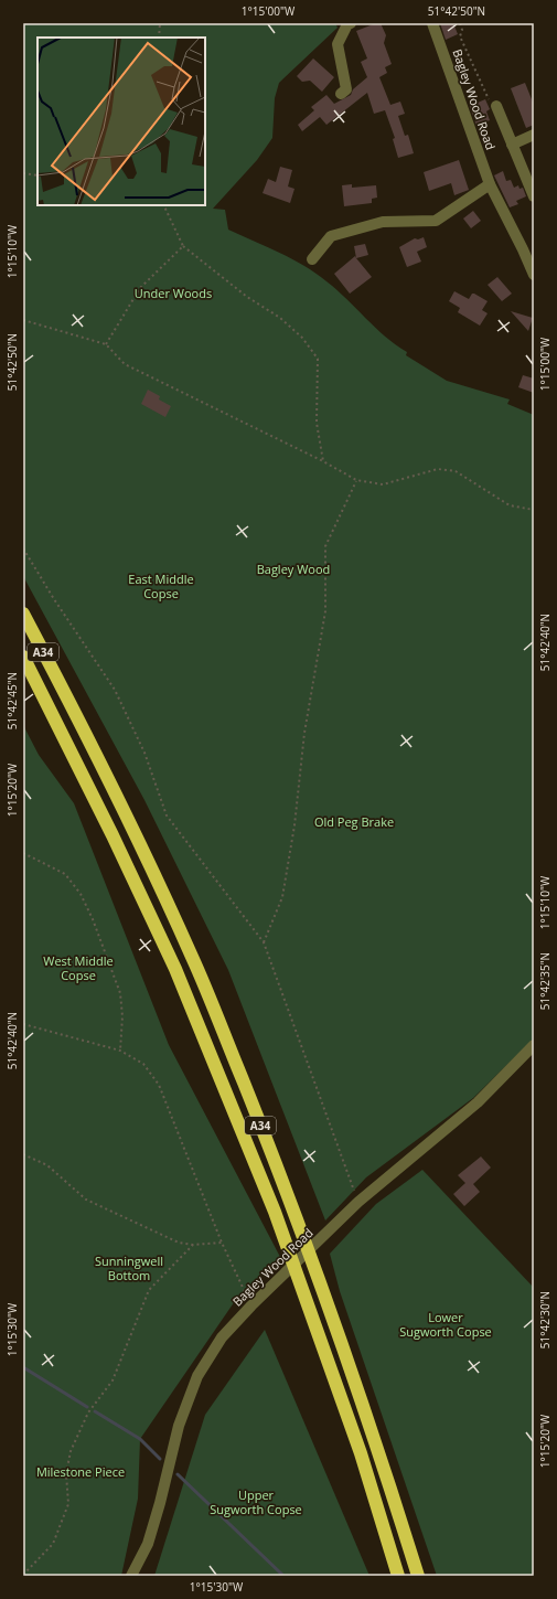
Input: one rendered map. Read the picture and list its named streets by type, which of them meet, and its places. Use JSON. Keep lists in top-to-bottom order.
{
  "streets": {
    "highway": ["A34"],
    "street": ["Bagley Wood Road"]
  },
  "parks": [
    "Under Woods",
    "Bagley Wood",
    "East Middle Copse",
    "Old Peg Brake",
    "West Middle Copse",
    "Sunningwell Bottom",
    "Lower Sugworth Copse",
    "Milestone Piece",
    "Upper Sugworth Copse"
  ],
  "coordinates": [
    "1°15'00\"W",
    "51°42'50\"N",
    "1°15'10\"W",
    "51°42'40\"N",
    "51°42'45\"N",
    "1°15'20\"W",
    "51°42'35\"N",
    "51°42'30\"N",
    "1°15'30\"W"
  ]
}
